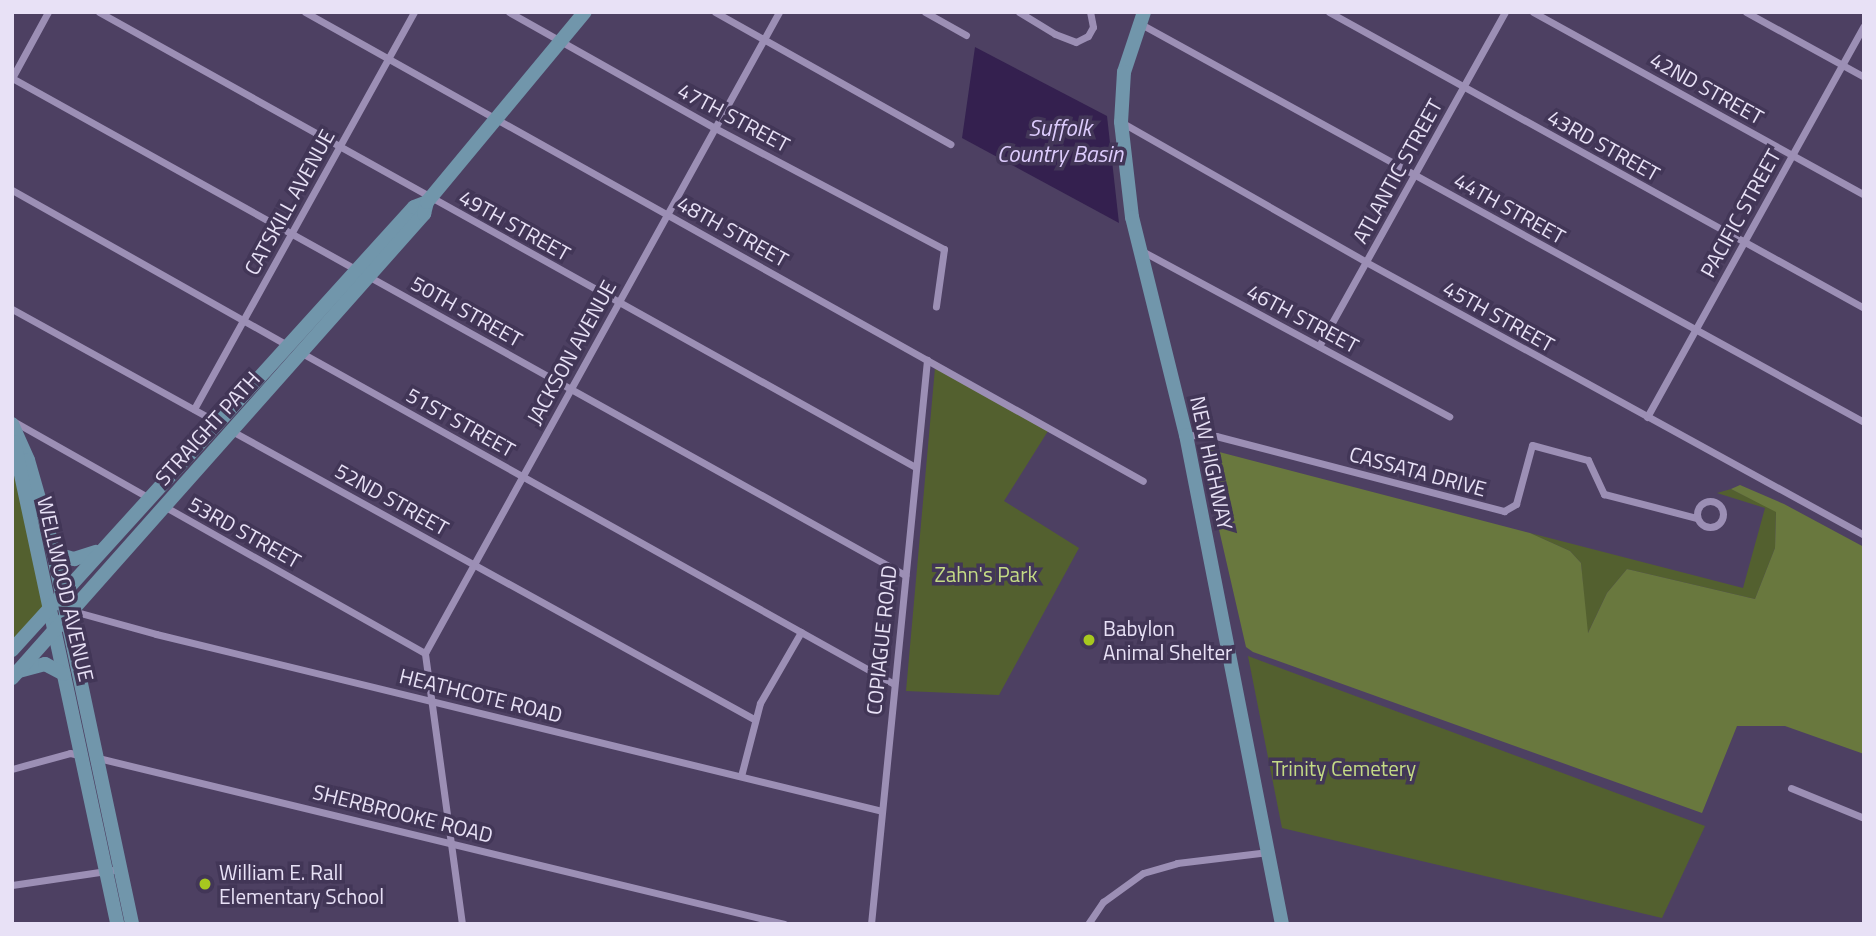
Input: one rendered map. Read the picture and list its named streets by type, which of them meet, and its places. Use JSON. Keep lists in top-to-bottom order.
{
  "streets": {
    "main road": ["STRAIGHT PATH", "NEW HIGHWAY", "WELLWOOD AVENUE"],
    "street": [
      "42ND STREET",
      "47TH STREET",
      "43RD STREET",
      "ATLANTIC STREET",
      "CATSKILL AVENUE",
      "44TH STREET",
      "PACIFIC STREET",
      "49TH STREET",
      "48TH STREET",
      "50TH STREET",
      "45TH STREET",
      "46TH STREET",
      "JACKSON AVENUE",
      "51ST STREET",
      "CASSATA DRIVE",
      "52ND STREET",
      "53RD STREET",
      "COPIAGUE ROAD",
      "HEATHCOTE ROAD",
      "SHERBROOKE ROAD"
    ]
  },
  "crossings": [
    ["42ND STREET", "PACIFIC STREET"],
    ["47TH STREET", "JACKSON AVENUE"],
    ["47TH STREET", "STRAIGHT PATH"],
    ["43RD STREET", "ATLANTIC STREET"],
    ["43RD STREET", "PACIFIC STREET"],
    ["ATLANTIC STREET", "44TH STREET"],
    ["ATLANTIC STREET", "45TH STREET"],
    ["ATLANTIC STREET", "46TH STREET"],
    ["CATSKILL AVENUE", "49TH STREET"],
    ["CATSKILL AVENUE", "48TH STREET"],
    ["CATSKILL AVENUE", "50TH STREET"],
    ["CATSKILL AVENUE", "51ST STREET"],
    ["CATSKILL AVENUE", "52ND STREET"],
    ["44TH STREET", "PACIFIC STREET"],
    ["44TH STREET", "NEW HIGHWAY"],
    ["PACIFIC STREET", "45TH STREET"],
    ["49TH STREET", "JACKSON AVENUE"],
    ["49TH STREET", "STRAIGHT PATH"],
    ["49TH STREET", "COPIAGUE ROAD"],
    ["48TH STREET", "JACKSON AVENUE"],
    ["48TH STREET", "STRAIGHT PATH"],
    ["48TH STREET", "COPIAGUE ROAD"],
    ["50TH STREET", "JACKSON AVENUE"],
    ["50TH STREET", "STRAIGHT PATH"],
    ["50TH STREET", "COPIAGUE ROAD"],
    ["45TH STREET", "NEW HIGHWAY"],
    ["46TH STREET", "NEW HIGHWAY"],
    ["JACKSON AVENUE", "51ST STREET"],
    ["JACKSON AVENUE", "52ND STREET"],
    ["JACKSON AVENUE", "53RD STREET"],
    ["51ST STREET", "STRAIGHT PATH"],
    ["51ST STREET", "COPIAGUE ROAD"],
    ["STRAIGHT PATH", "52ND STREET"],
    ["STRAIGHT PATH", "53RD STREET"],
    ["STRAIGHT PATH", "WELLWOOD AVENUE"],
    ["STRAIGHT PATH", "HEATHCOTE ROAD"],
    ["NEW HIGHWAY", "CASSATA DRIVE"],
    ["53RD STREET", "WELLWOOD AVENUE"],
    ["WELLWOOD AVENUE", "HEATHCOTE ROAD"],
    ["WELLWOOD AVENUE", "SHERBROOKE ROAD"],
    ["COPIAGUE ROAD", "HEATHCOTE ROAD"]
  ],
  "water": ["Suffolk Country Basin"],
  "parks": ["Zahn's Park", "Trinity Cemetery"],
  "places": ["Babylon Animal Shelter", "William E. Rall Elementary School"]
}
